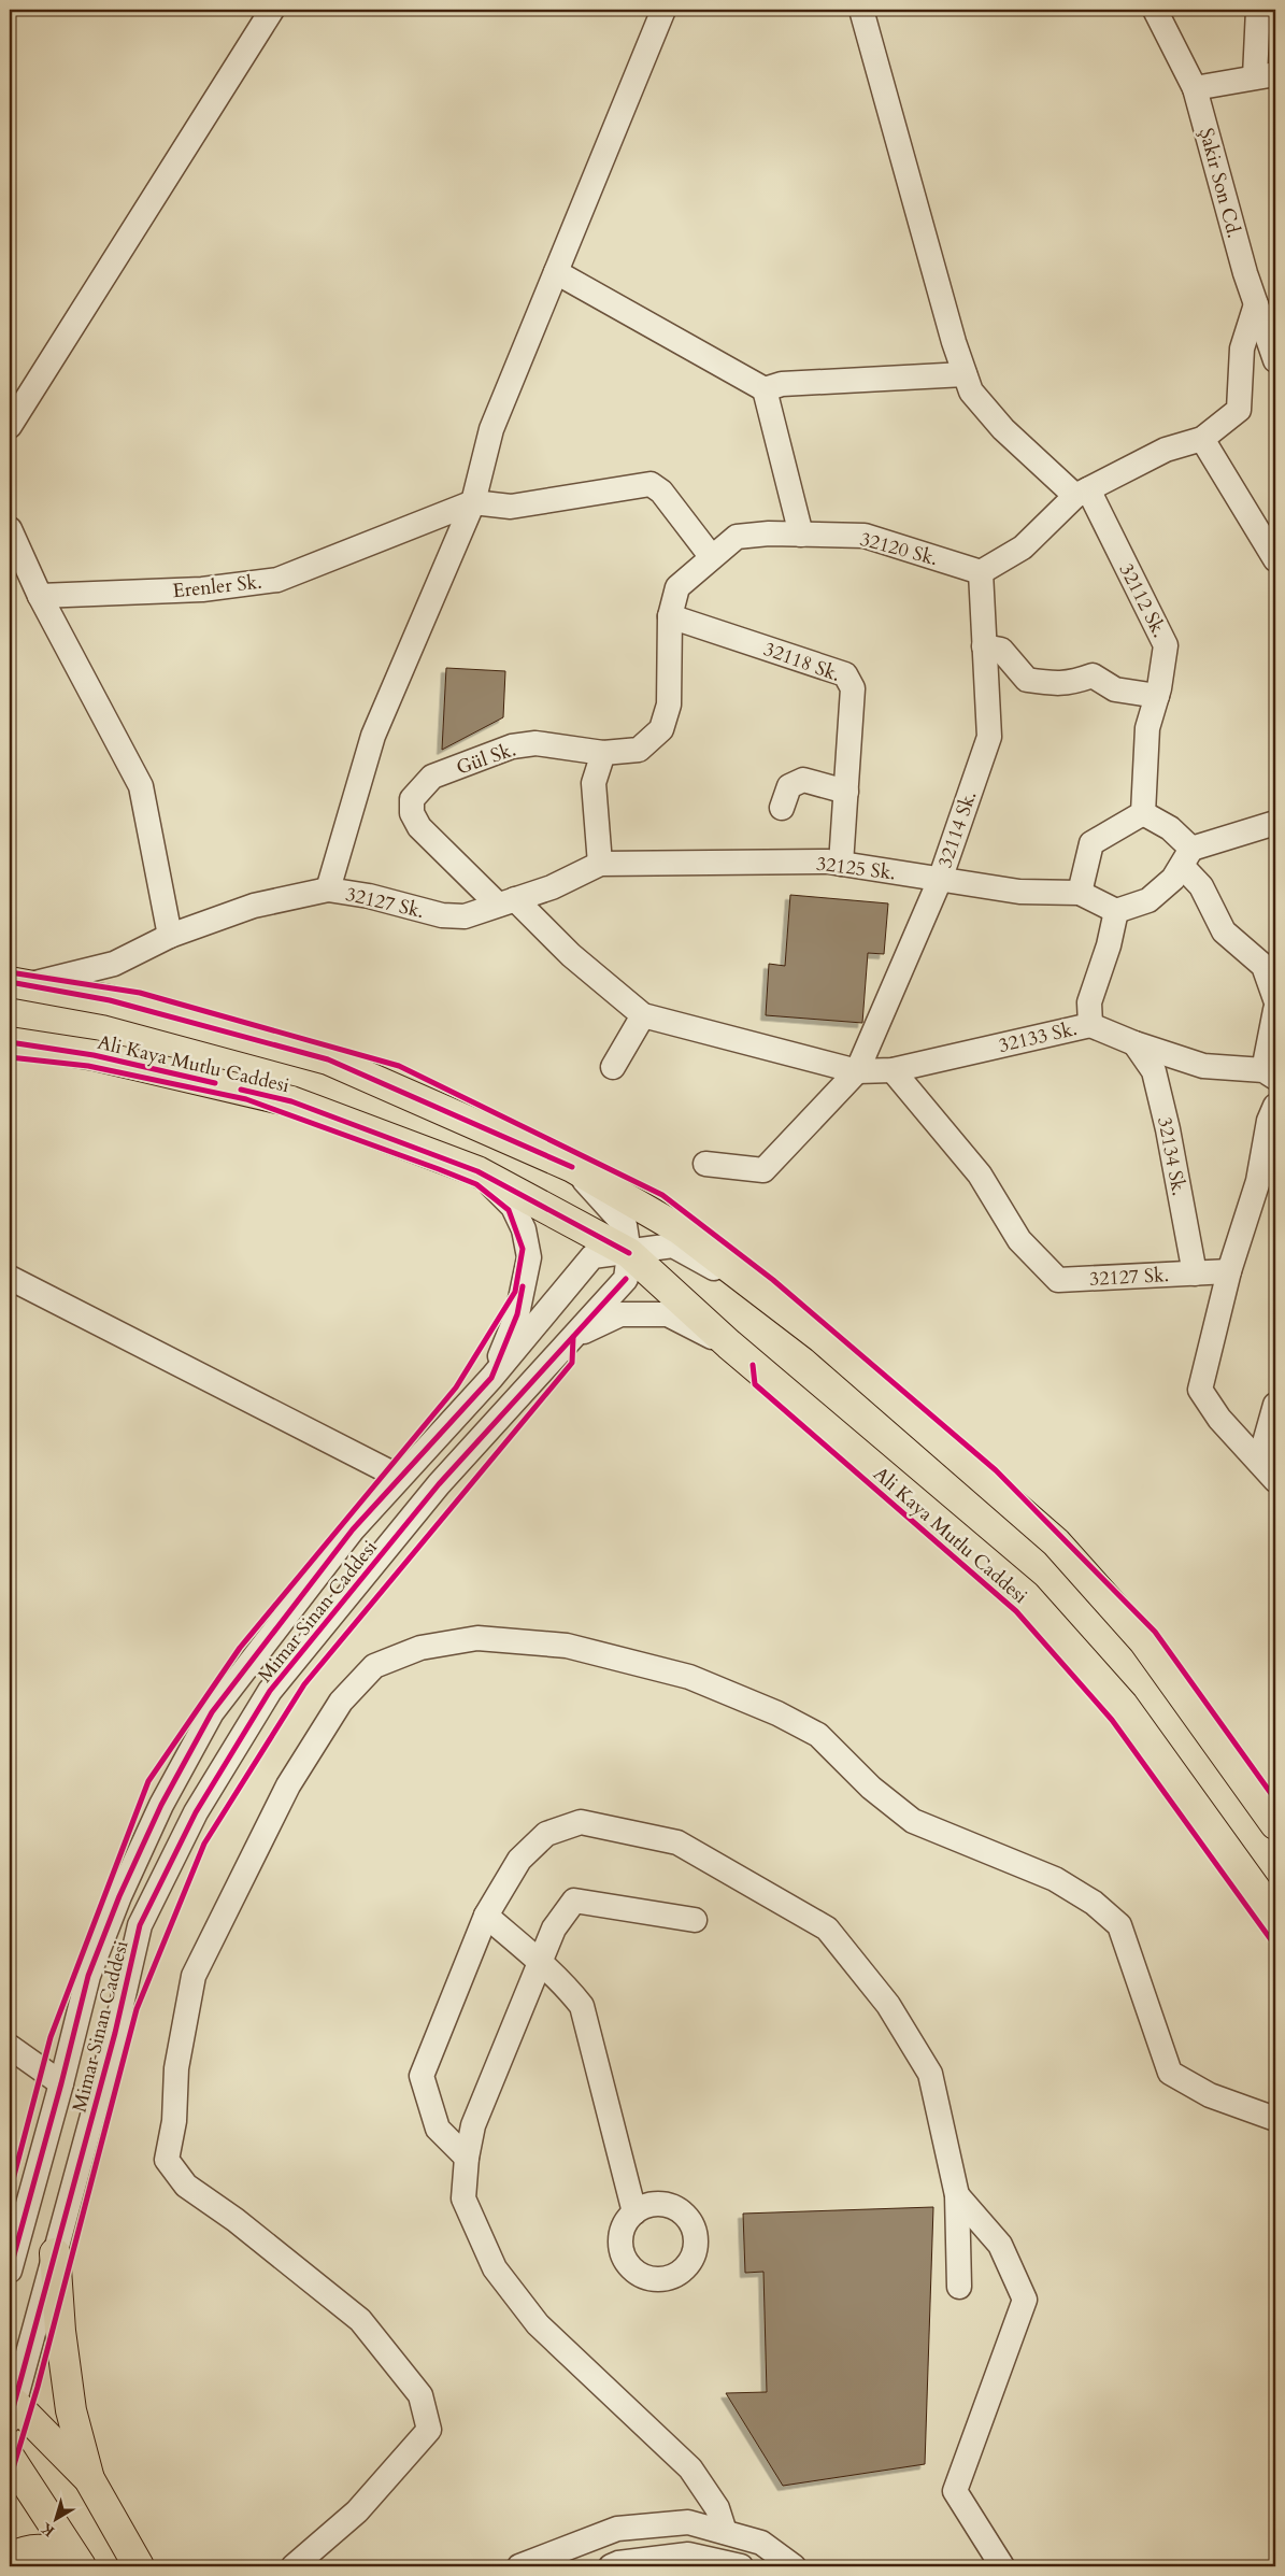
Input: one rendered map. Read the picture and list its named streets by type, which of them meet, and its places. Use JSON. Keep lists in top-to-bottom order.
{
  "streets": {
    "main road": ["Ali Kaya Mutlu Caddesi"],
    "street": [
      "Şakir Son Cd.",
      "32120 Sk.",
      "Erenler Sk.",
      "32112 Sk.",
      "32118 Sk.",
      "Gül Sk.",
      "32114 Sk.",
      "32125 Sk.",
      "32127 Sk.",
      "32133 Sk.",
      "32134 Sk.",
      "Mimar Sinan Caddesi"
    ]
  },
  "crossings": [
    ["32120 Sk.", "Erenler Sk."],
    ["32120 Sk.", "32118 Sk."],
    ["32120 Sk.", "Gül Sk."],
    ["32120 Sk.", "32114 Sk."],
    ["32112 Sk.", "32125 Sk."],
    ["32118 Sk.", "32125 Sk."],
    ["Gül Sk.", "32125 Sk."],
    ["Gül Sk.", "32127 Sk."],
    ["32114 Sk.", "32125 Sk."],
    ["32114 Sk.", "32133 Sk."],
    ["32125 Sk.", "32127 Sk."],
    ["32127 Sk.", "32133 Sk."],
    ["32127 Sk.", "Ali Kaya Mutlu Caddesi"],
    ["32127 Sk.", "32134 Sk."],
    ["32133 Sk.", "32134 Sk."],
    ["Ali Kaya Mutlu Caddesi", "Mimar Sinan Caddesi"]
  ],
  "north": "bottom left"
}
